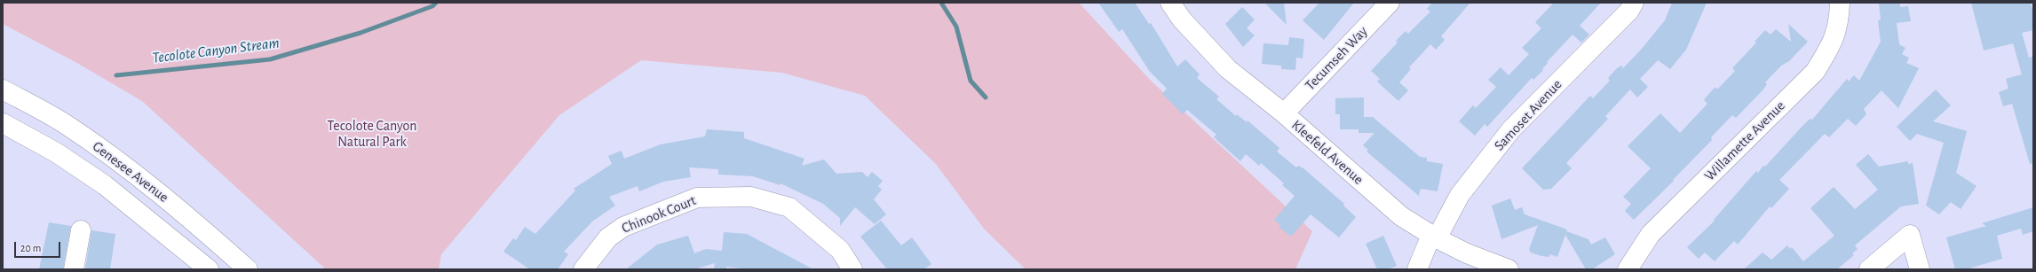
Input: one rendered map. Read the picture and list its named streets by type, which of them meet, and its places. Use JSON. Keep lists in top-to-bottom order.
{
  "streets": {
    "street": [
      "Tecumseh Way",
      "Samoset Avenue",
      "Willamette Avenue",
      "Kleefeld Avenue",
      "Genesee Avenue",
      "Chinook Court"
    ]
  },
  "crossings": [
    ["Tecumseh Way", "Kleefeld Avenue"],
    ["Samoset Avenue", "Kleefeld Avenue"]
  ],
  "water": ["Tecolote Canyon Stream"],
  "parks": ["Tecolote Canyon Natural Park"],
  "scale_bar": "20 m"
}
